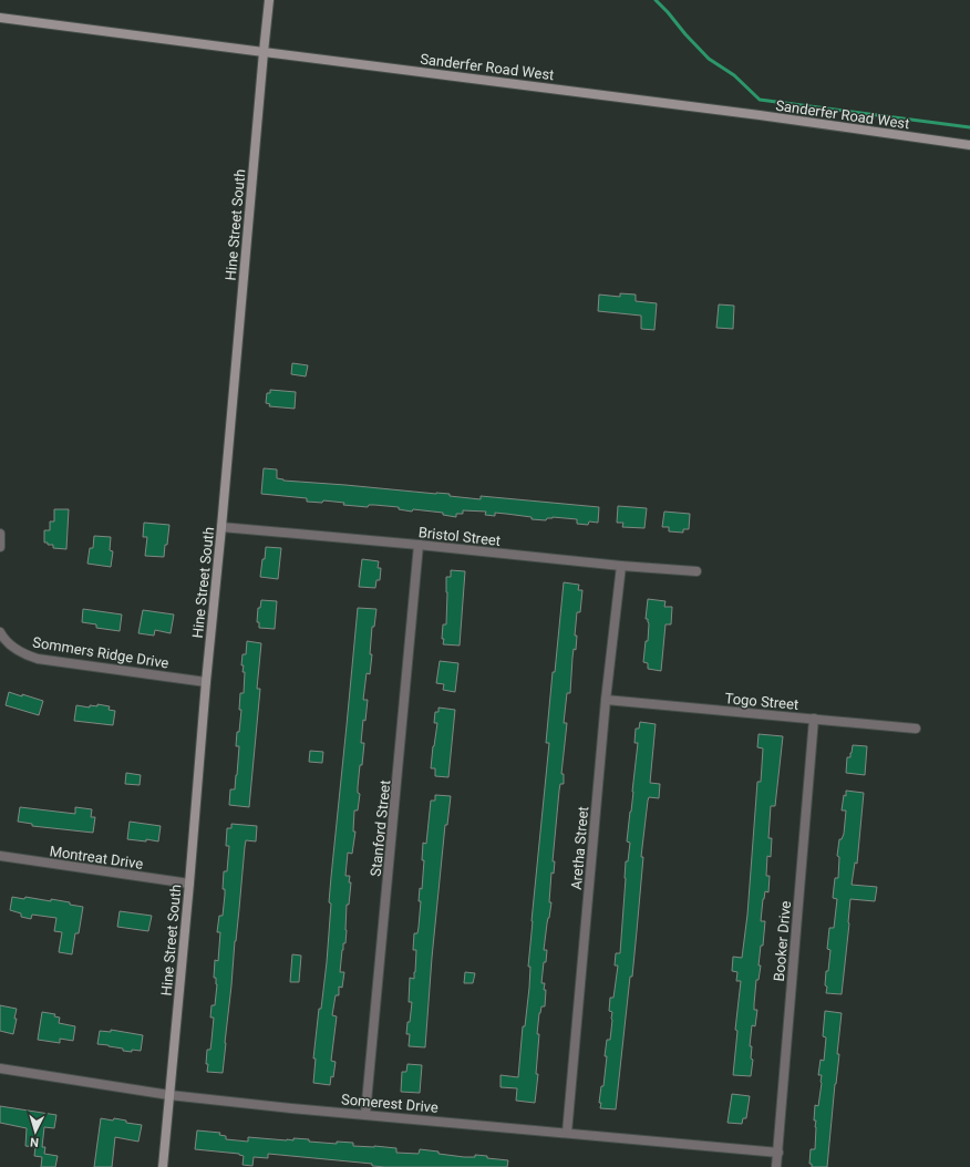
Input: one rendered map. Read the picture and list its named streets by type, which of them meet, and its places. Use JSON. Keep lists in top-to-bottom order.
{
  "streets": {
    "street": [
      "Sanderfer Road West",
      "Hine Street South",
      "Bristol Street",
      "Sommers Ridge Drive",
      "Togo Street",
      "Stanford Street",
      "Aretha Street",
      "Montreat Drive",
      "Booker Drive",
      "Somerest Drive"
    ]
  },
  "crossings": [
    ["Sanderfer Road West", "Hine Street South"],
    ["Hine Street South", "Bristol Street"],
    ["Hine Street South", "Sommers Ridge Drive"],
    ["Hine Street South", "Montreat Drive"],
    ["Hine Street South", "Somerest Drive"],
    ["Bristol Street", "Stanford Street"],
    ["Bristol Street", "Aretha Street"],
    ["Togo Street", "Aretha Street"],
    ["Togo Street", "Booker Drive"],
    ["Stanford Street", "Somerest Drive"],
    ["Aretha Street", "Somerest Drive"],
    ["Booker Drive", "Somerest Drive"]
  ],
  "north": "bottom"
}
